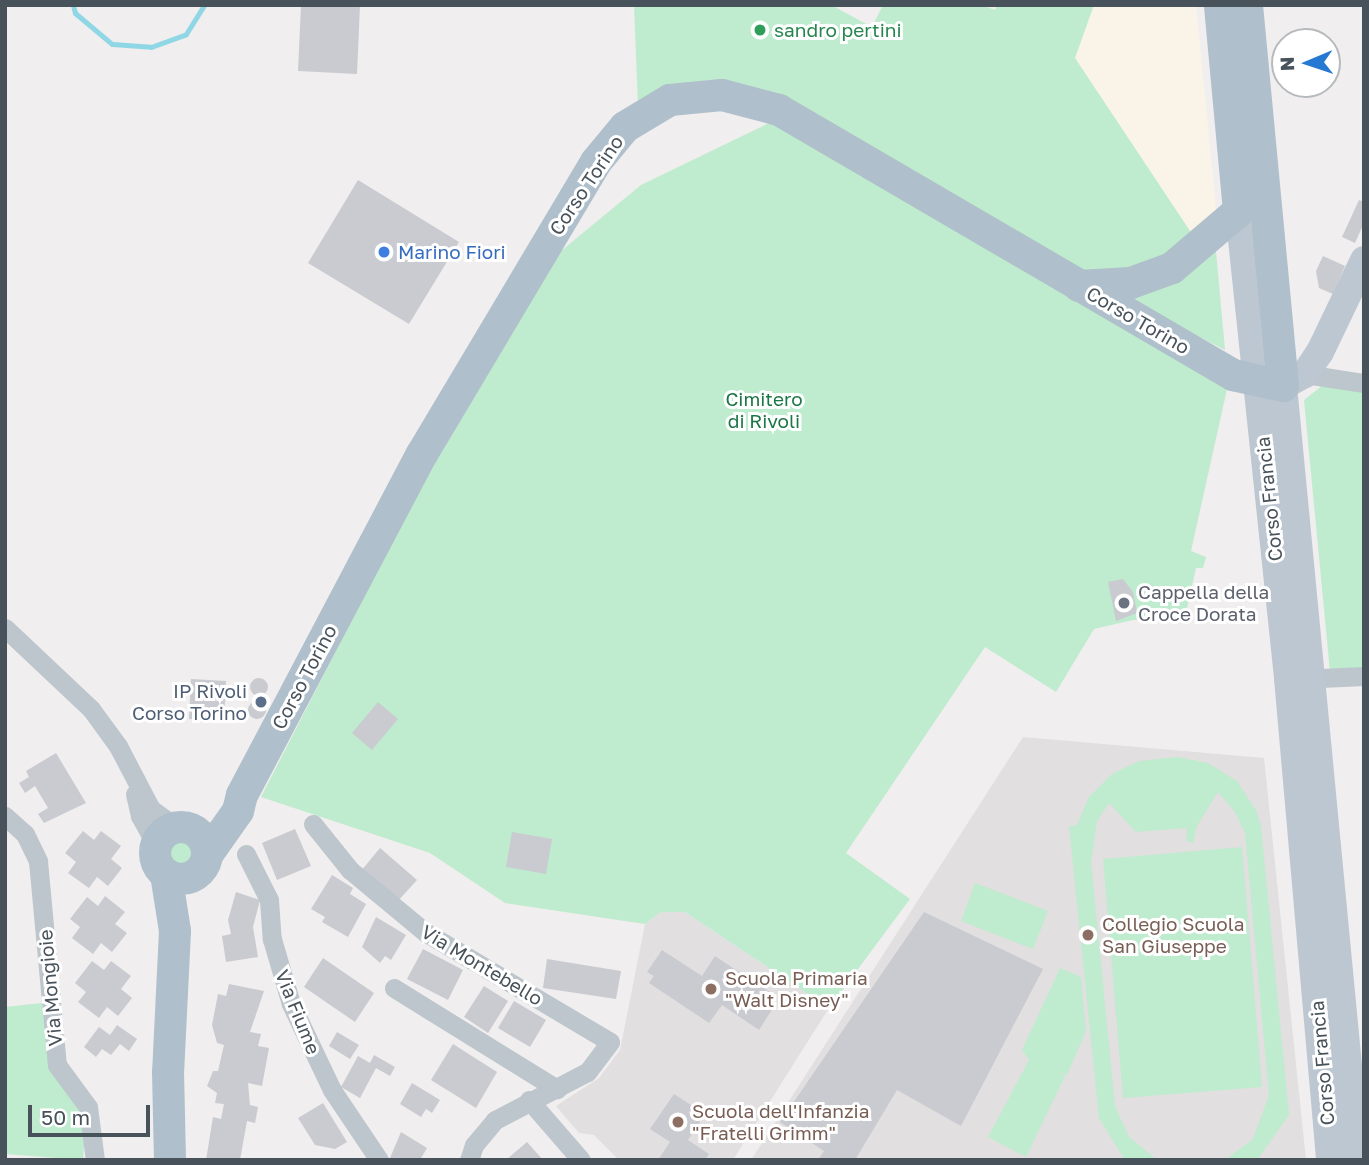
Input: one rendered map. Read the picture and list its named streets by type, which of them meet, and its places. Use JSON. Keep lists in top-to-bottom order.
{
  "streets": {
    "main road": ["Corso Torino", "Corso Francia"],
    "street": ["Via Montebello", "Via Mongioie", "Via Fiume"]
  },
  "crossings": [
    ["Corso Torino", "Corso Francia"]
  ],
  "parks": ["Cimitero di Rivoli"],
  "places": [
    "sandro pertini",
    "Marino Fiori",
    "Cappella della Croce Dorata",
    "IP Rivoli Corso Torino",
    "Collegio Scuola San Giuseppe",
    "Scuola Primaria \"Walt Disney\"",
    "Scuola dell'Infanzia \"Fratelli Grimm\""
  ],
  "scale_bar": "50 m",
  "north": "left"
}
